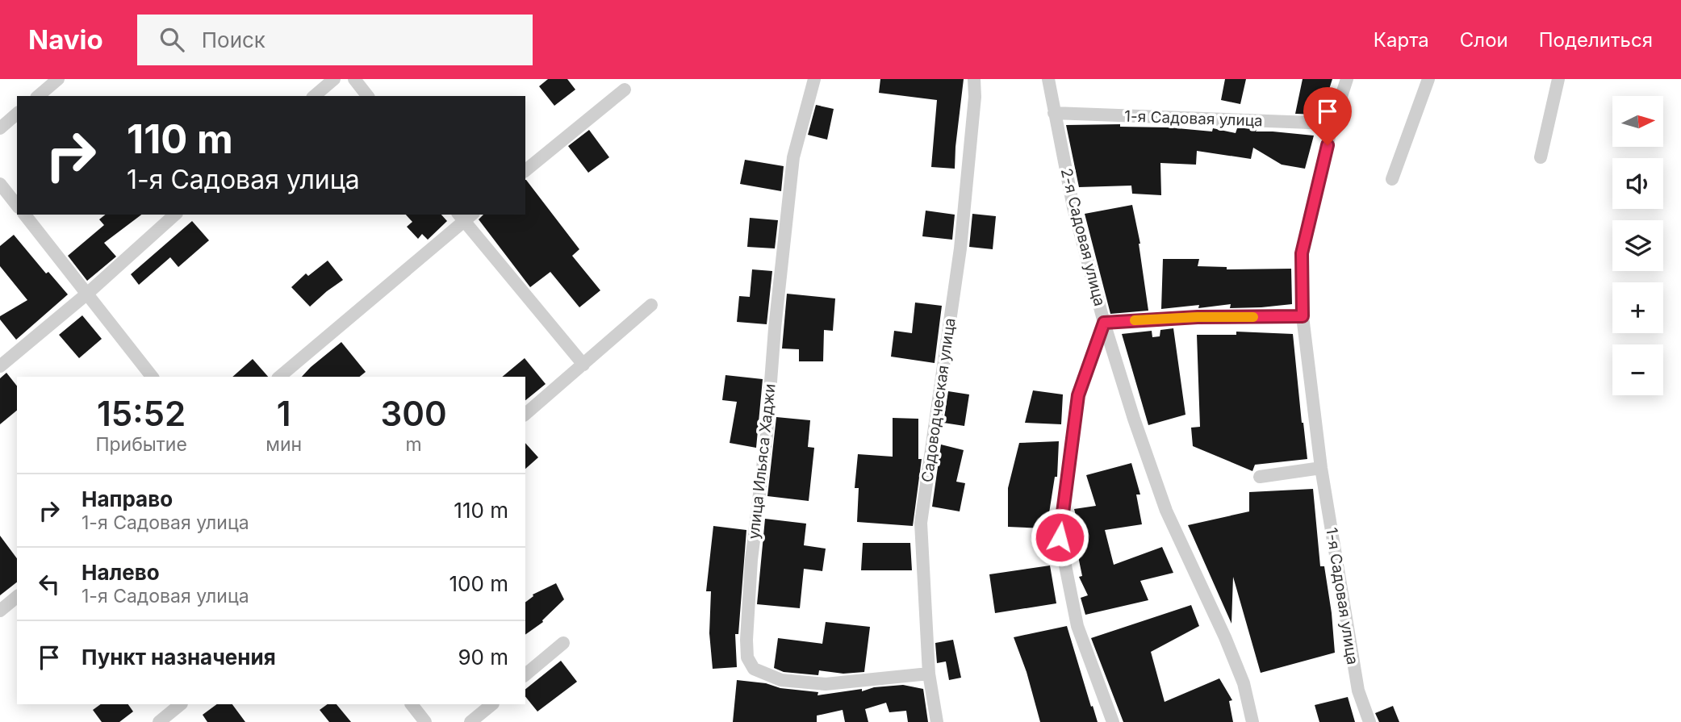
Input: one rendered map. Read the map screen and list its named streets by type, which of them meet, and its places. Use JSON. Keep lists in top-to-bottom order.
{
  "streets": {
    "street": [
      "1-я Садовая улица",
      "2-я Садовая улица",
      "Садоводческая улица",
      "улица Ильяса Хаджи"
    ]
  },
  "crossings": [
    ["1-я Садовая улица", "2-я Садовая улица"],
    ["Садоводческая улица", "улица Ильяса Хаджи"]
  ],
  "north": "right",
  "page": {
    "header": "Navio",
    "search": "Поиск",
    "nav": ["Карта", "Слои", "Поделиться"],
    "map_buttons": ["+", "−"],
    "turn": ["110 m", "1-я Садовая улица"],
    "eta": [
      "15:52",
      "Прибытие",
      "1",
      "мин",
      "300",
      "m"
    ],
    "list": [
      {
        "name": "Направо",
        "note": "1-я Садовая улица",
        "value": "110 m"
      },
      {
        "name": "Налево",
        "note": "1-я Садовая улица",
        "value": "100 m"
      },
      {
        "name": "Пункт назначения",
        "value": "90 m"
      }
    ]
  }
}
